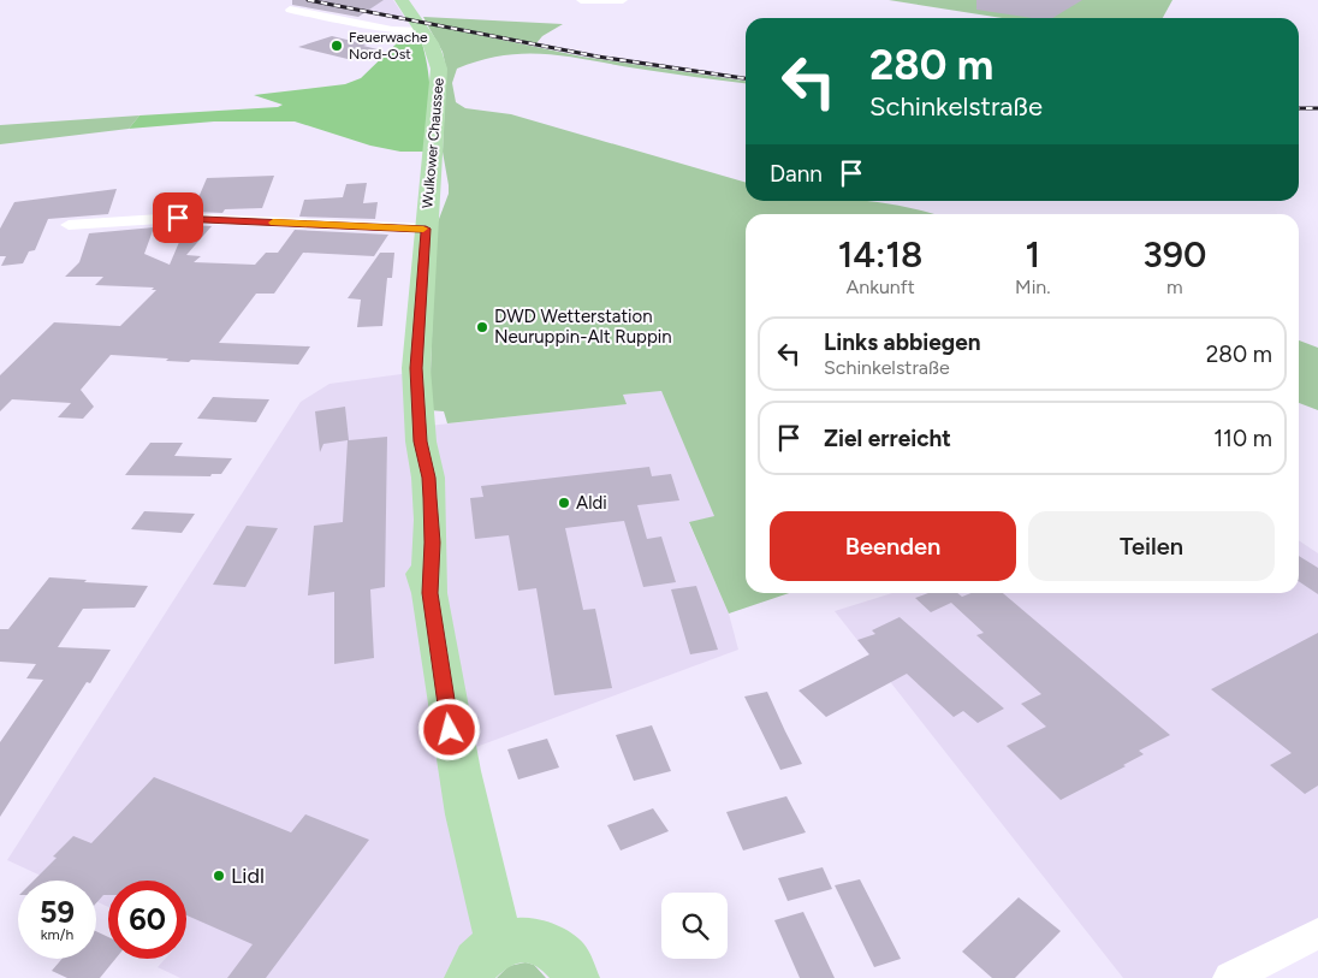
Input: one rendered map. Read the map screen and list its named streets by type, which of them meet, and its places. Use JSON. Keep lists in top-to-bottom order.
{
  "streets": {
    "main road": ["Wulkower Chaussee"]
  },
  "places": [
    "Feuerwache Nord-Ost",
    "DWD Wetterstation Neuruppin-Alt Ruppin",
    "Aldi",
    "Lidl"
  ],
  "page": {
    "turn": ["280 m", "Schinkelstraße"],
    "then": "Dann",
    "eta": [
      "14:18",
      "Ankunft",
      "1",
      "Min.",
      "390",
      "m"
    ],
    "list": [
      {
        "name": "Links abbiegen",
        "note": "Schinkelstraße",
        "value": "280 m"
      },
      {
        "name": "Ziel erreicht",
        "value": "110 m"
      }
    ],
    "buttons": ["Beenden", "Teilen"],
    "speed": "59 km/h",
    "limit": "60"
  }
}
